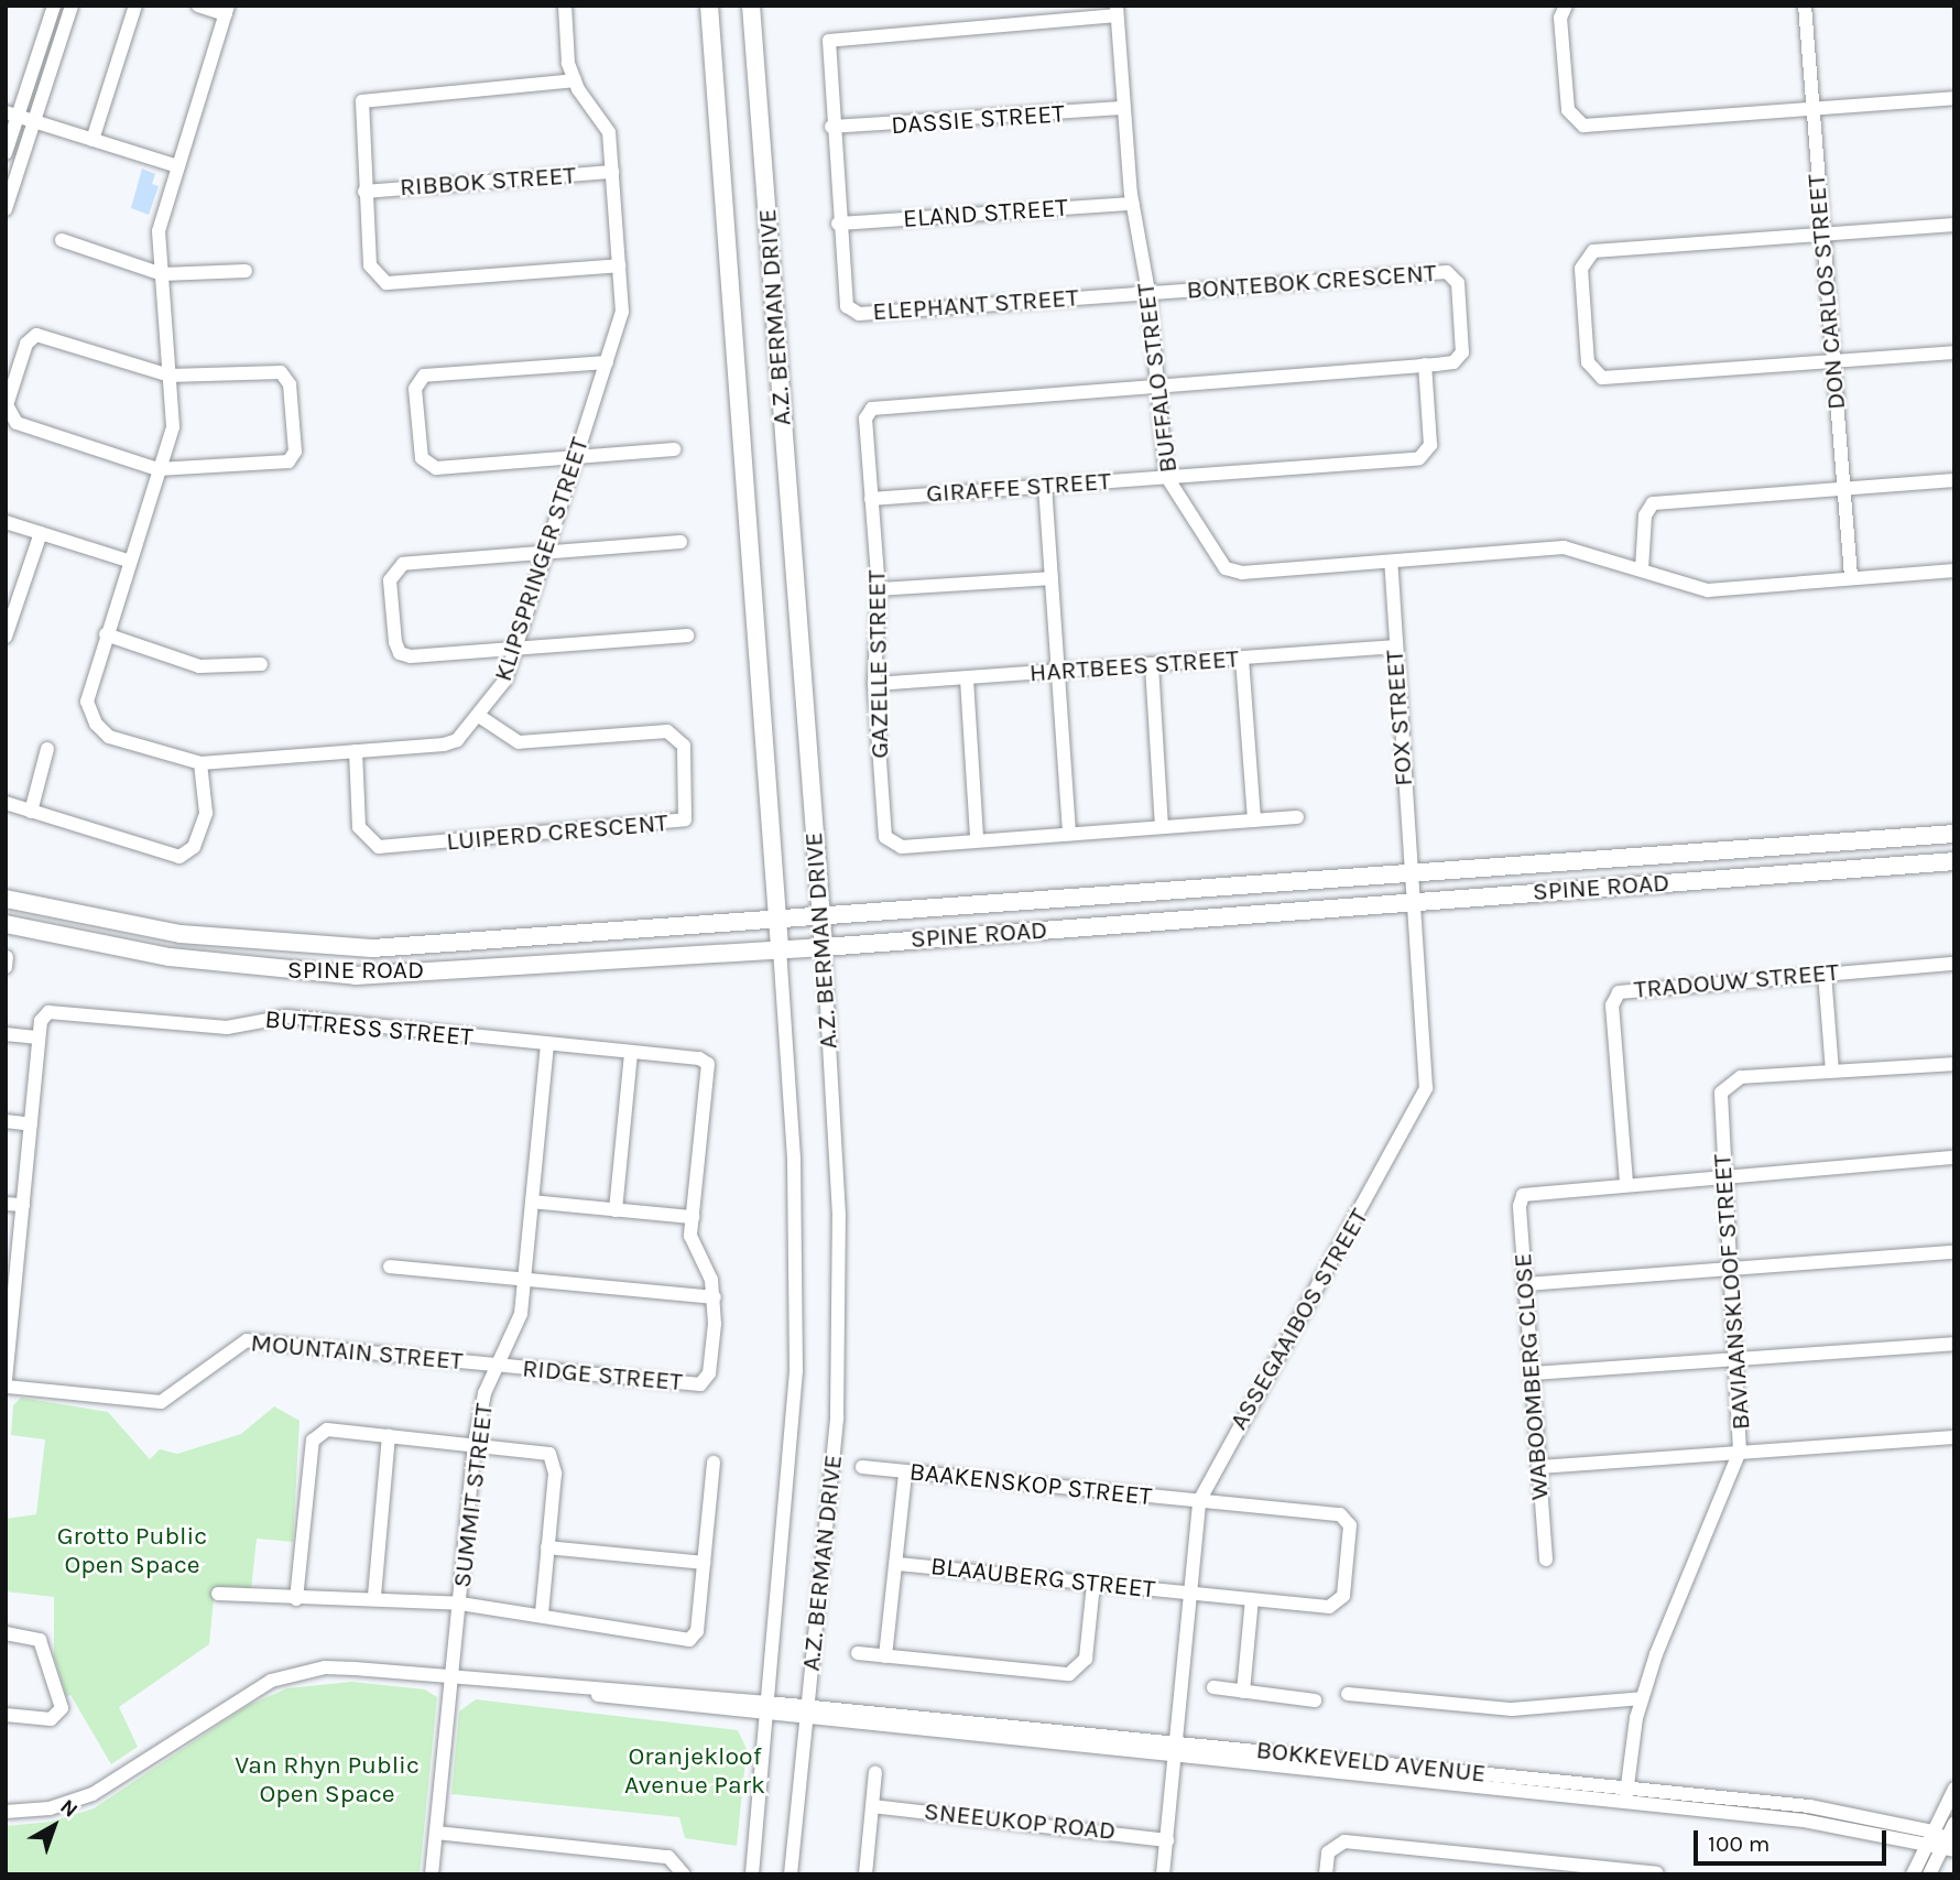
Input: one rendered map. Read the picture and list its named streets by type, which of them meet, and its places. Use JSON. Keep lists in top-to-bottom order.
{
  "streets": {
    "main road": ["A.Z. BERMAN DRIVE", "SPINE ROAD"],
    "street": [
      "DASSIE STREET",
      "RIBBOK STREET",
      "ELAND STREET",
      "BONTEBOK CRESCENT",
      "DON CARLOS STREET",
      "ELEPHANT STREET",
      "BUFFALO STREET",
      "GIRAFFE STREET",
      "KLIPSPRINGER STREET",
      "GAZELLE STREET",
      "HARTBEES STREET",
      "FOX STREET",
      "LUIPERD CRESCENT",
      "TRADOUW STREET",
      "BUTTRESS STREET",
      "BAVIAANSKLOOF STREET",
      "ASSEGAAIBOS STREET",
      "MOUNTAIN STREET",
      "RIDGE STREET",
      "WABOOMBERG CLOSE",
      "BAAKENSKOP STREET",
      "SUMMIT STREET",
      "BLAAUBERG STREET",
      "BOKKEVELD AVENUE",
      "SNEEUKOP ROAD"
    ]
  },
  "crossings": [
    ["DASSIE STREET", "ELEPHANT STREET"],
    ["DASSIE STREET", "BUFFALO STREET"],
    ["RIBBOK STREET", "KLIPSPRINGER STREET"],
    ["ELAND STREET", "ELEPHANT STREET"],
    ["ELAND STREET", "BUFFALO STREET"],
    ["BONTEBOK CRESCENT", "ELEPHANT STREET"],
    ["BONTEBOK CRESCENT", "BUFFALO STREET"],
    ["BONTEBOK CRESCENT", "GIRAFFE STREET"],
    ["BONTEBOK CRESCENT", "GAZELLE STREET"],
    ["DON CARLOS STREET", "BUFFALO STREET"],
    ["ELEPHANT STREET", "BUFFALO STREET"],
    ["A.Z. BERMAN DRIVE", "SPINE ROAD"],
    ["A.Z. BERMAN DRIVE", "BOKKEVELD AVENUE"],
    ["BUFFALO STREET", "GIRAFFE STREET"],
    ["BUFFALO STREET", "GAZELLE STREET"],
    ["BUFFALO STREET", "FOX STREET"],
    ["GIRAFFE STREET", "GAZELLE STREET"],
    ["KLIPSPRINGER STREET", "LUIPERD CRESCENT"],
    ["GAZELLE STREET", "HARTBEES STREET"],
    ["HARTBEES STREET", "FOX STREET"],
    ["FOX STREET", "SPINE ROAD"],
    ["FOX STREET", "ASSEGAAIBOS STREET"],
    ["SPINE ROAD", "ASSEGAAIBOS STREET"],
    ["TRADOUW STREET", "WABOOMBERG CLOSE"],
    ["BUTTRESS STREET", "SUMMIT STREET"],
    ["BAVIAANSKLOOF STREET", "BOKKEVELD AVENUE"],
    ["ASSEGAAIBOS STREET", "BAAKENSKOP STREET"],
    ["ASSEGAAIBOS STREET", "BLAAUBERG STREET"],
    ["ASSEGAAIBOS STREET", "BOKKEVELD AVENUE"],
    ["ASSEGAAIBOS STREET", "SNEEUKOP ROAD"],
    ["MOUNTAIN STREET", "RIDGE STREET"],
    ["MOUNTAIN STREET", "SUMMIT STREET"],
    ["RIDGE STREET", "SUMMIT STREET"],
    ["BAAKENSKOP STREET", "BLAAUBERG STREET"],
    ["SUMMIT STREET", "BOKKEVELD AVENUE"]
  ],
  "parks": ["Grotto Public Open Space", "Oranjekloof Avenue Park", "Van Rhyn Public Open Space"],
  "scale_bar": "100 m",
  "north": "top right"
}
